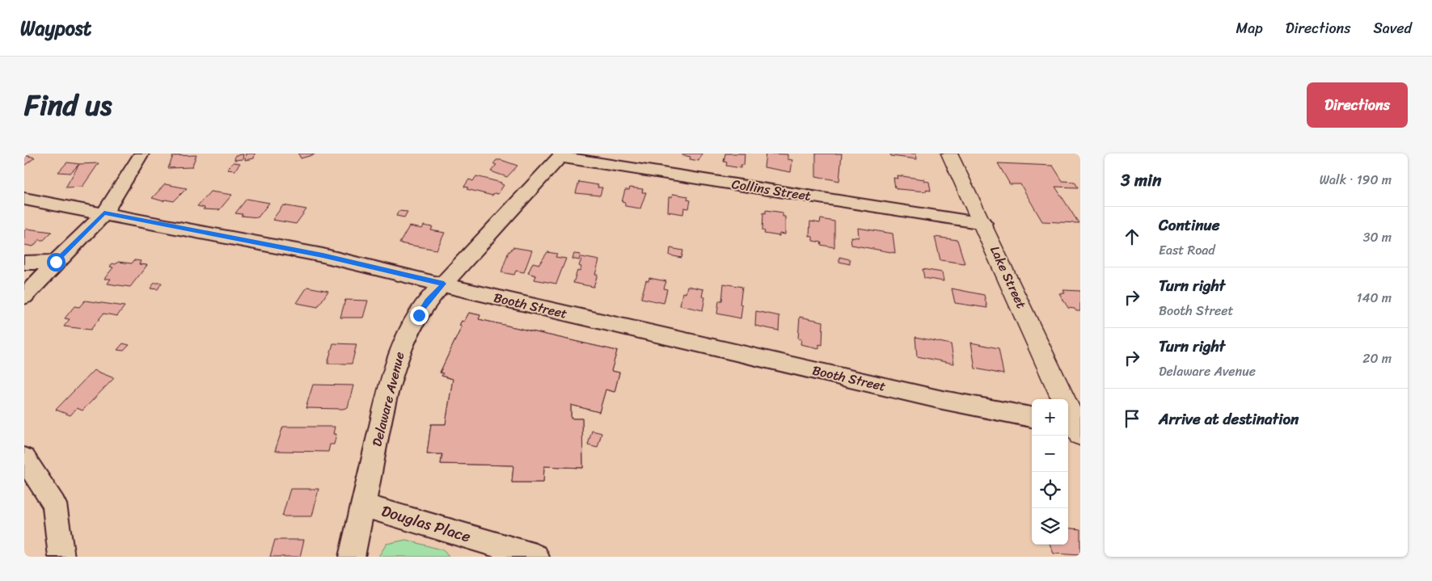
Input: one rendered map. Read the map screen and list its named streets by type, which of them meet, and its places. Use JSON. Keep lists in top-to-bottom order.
{
  "streets": {
    "street": [
      "Collins Street",
      "Lake Street",
      "Booth Street",
      "Delaware Avenue",
      "Douglas Place"
    ]
  },
  "crossings": [
    ["Collins Street", "Lake Street"],
    ["Collins Street", "Delaware Avenue"],
    ["Booth Street", "Delaware Avenue"],
    ["Delaware Avenue", "Douglas Place"]
  ],
  "page": {
    "header": "Waypost",
    "nav": ["Map", "Directions", "Saved"],
    "title": "Find us",
    "buttons": "Directions",
    "heading": ["3 min", "Walk · 190 m"],
    "list": [
      ["Continue", "East Road", "30 m"],
      ["Turn right", "Booth Street", "140 m"],
      ["Turn right", "Delaware Avenue", "20 m"],
      "Arrive at destination"
    ],
    "map_buttons": ["+", "−"]
  }
}
